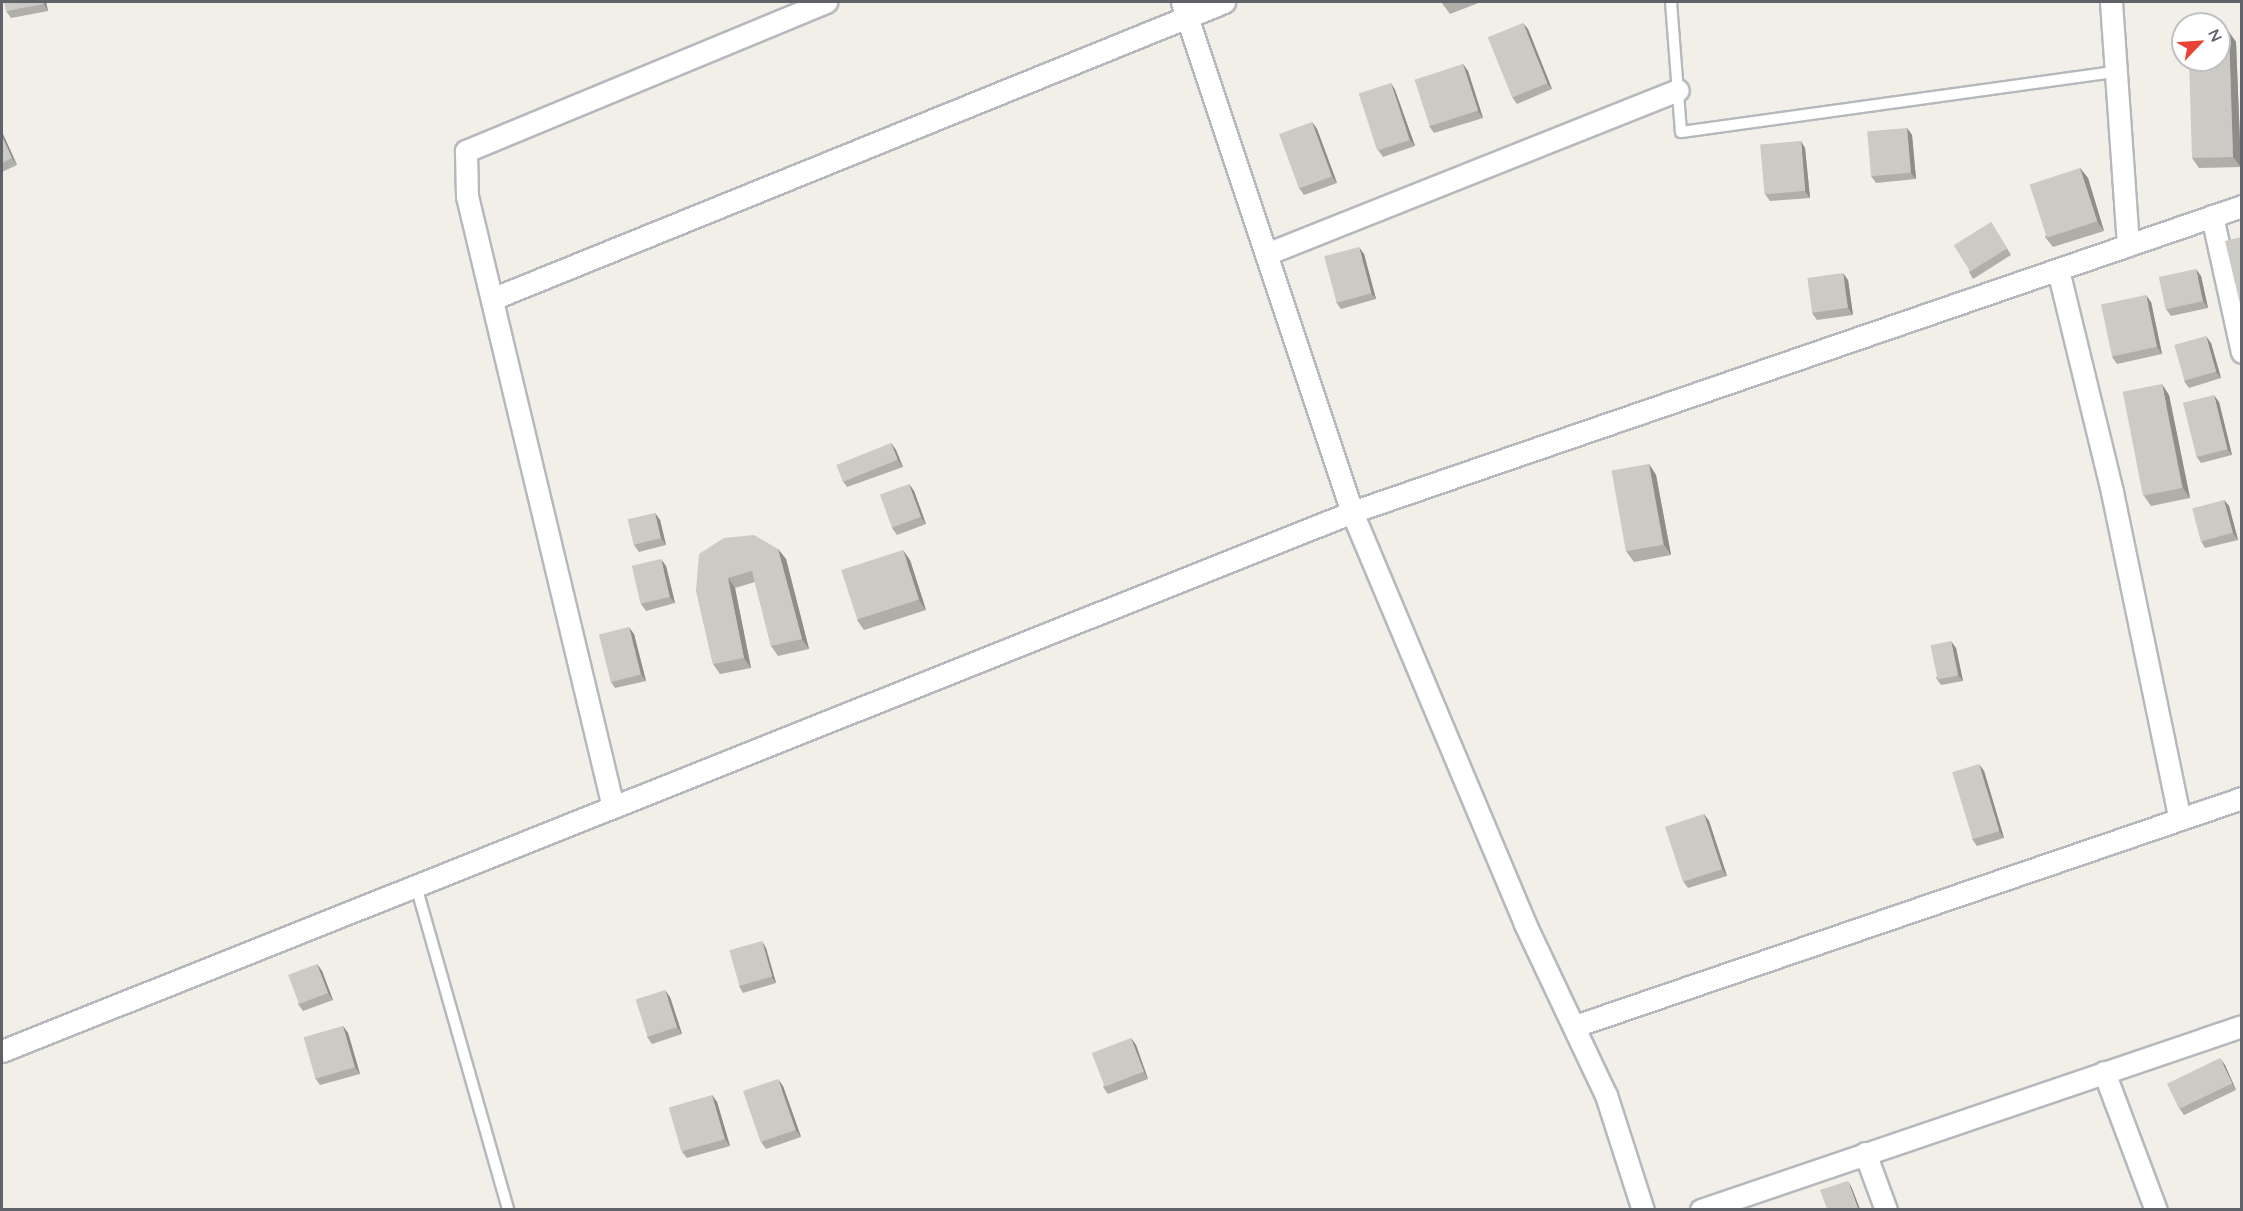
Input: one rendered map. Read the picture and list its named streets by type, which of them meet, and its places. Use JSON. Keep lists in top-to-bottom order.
{
  "north": "top right"
}
